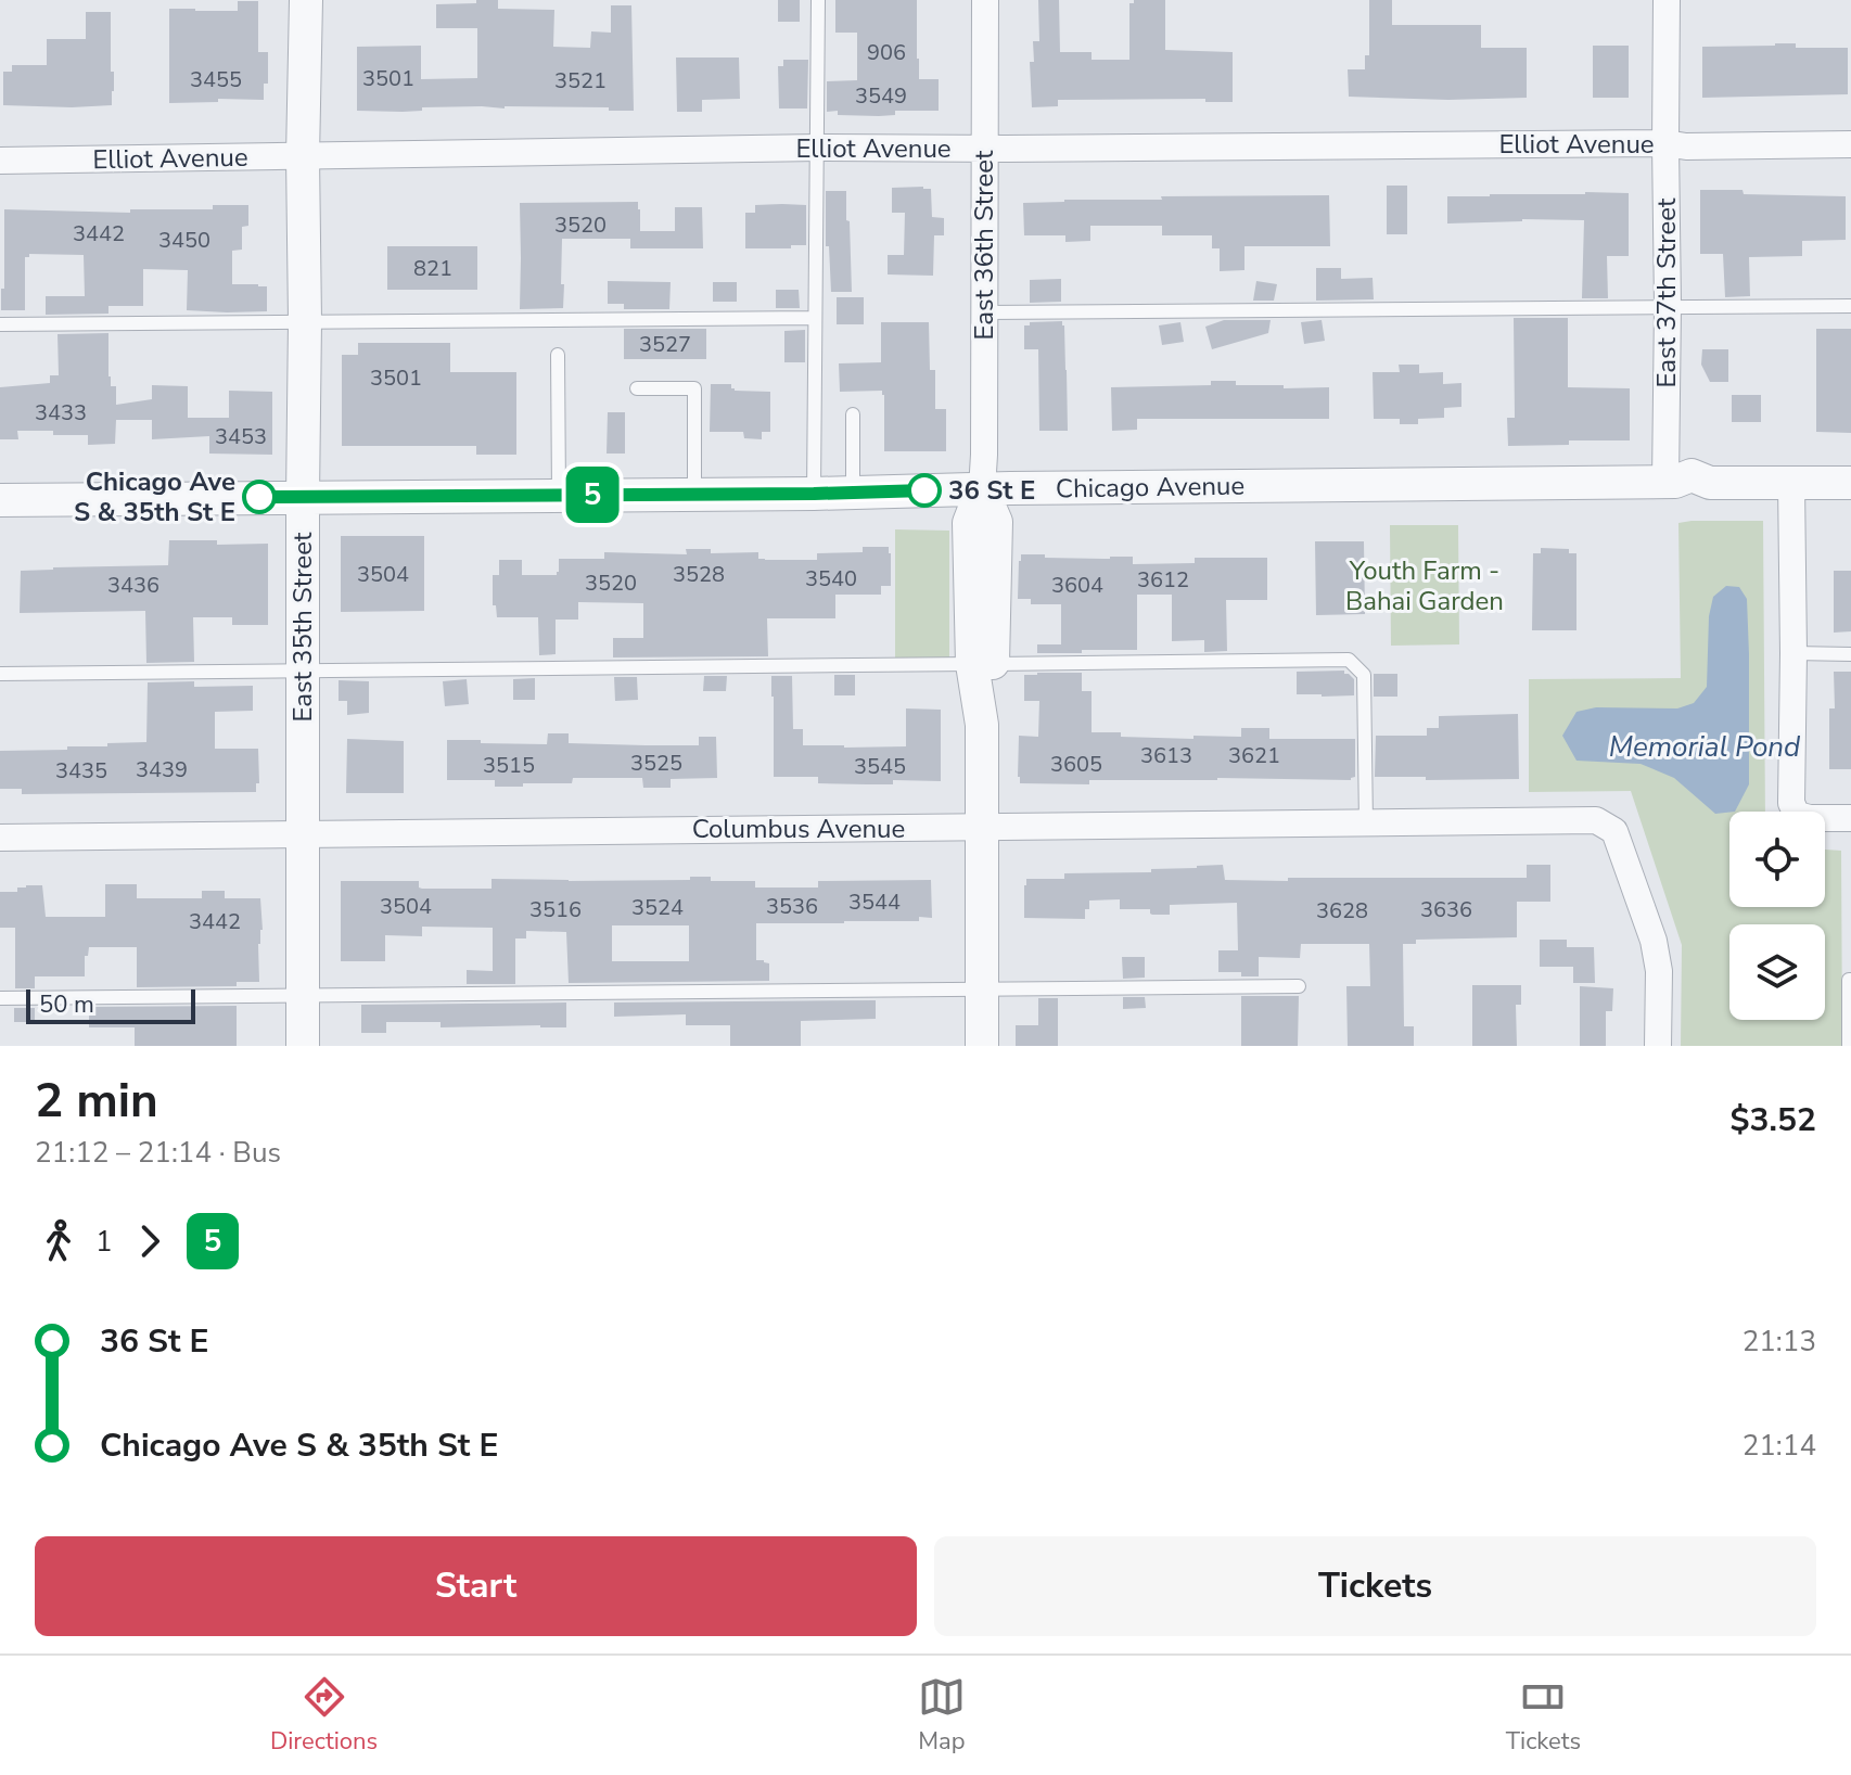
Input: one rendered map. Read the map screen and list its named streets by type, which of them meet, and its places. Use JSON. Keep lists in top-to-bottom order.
{
  "streets": {
    "street": [
      "Elliot Avenue",
      "East 36th Street",
      "East 37th Street",
      "Chicago Avenue",
      "East 35th Street",
      "Columbus Avenue"
    ]
  },
  "crossings": [
    ["Elliot Avenue", "East 36th Street"],
    ["Elliot Avenue", "East 37th Street"],
    ["Elliot Avenue", "East 35th Street"],
    ["East 36th Street", "Chicago Avenue"],
    ["East 36th Street", "Columbus Avenue"],
    ["East 37th Street", "Chicago Avenue"],
    ["Chicago Avenue", "East 35th Street"],
    ["East 35th Street", "Columbus Avenue"]
  ],
  "water": ["Memorial Pond"],
  "parks": ["Youth Farm - Bahai Garden"],
  "places": ["36 St E", "Chicago Ave S & 35th St E"],
  "lines": ["bus line 5"],
  "house_numbers": [
    "906",
    "3501",
    "3455",
    "3521",
    "3549",
    "3520",
    "3442",
    "3450",
    "821",
    "3527",
    "3501",
    "3433",
    "3453",
    "3504",
    "3528",
    "3540",
    "3612",
    "3520",
    "3436",
    "3604",
    "3613",
    "3621",
    "3525",
    "3605",
    "3515",
    "3545",
    "3439",
    "3435",
    "3544",
    "3504",
    "3536",
    "3524",
    "3516",
    "3636",
    "3628",
    "3442"
  ],
  "scale_bar": "50 m",
  "page": {
    "on_map": "5",
    "scale": "50 m",
    "heading": ["2 min", "21:12 – 21:14 · Bus", "$3.52"],
    "legs": ["1", "5"],
    "list": [
      {
        "name": "36 St E",
        "value": "21:13"
      },
      {
        "name": "Chicago Ave S & 35th St E",
        "value": "21:14"
      }
    ],
    "buttons": ["Start", "Tickets"],
    "tabs": ["Directions", "Map", "Tickets"]
  }
}
